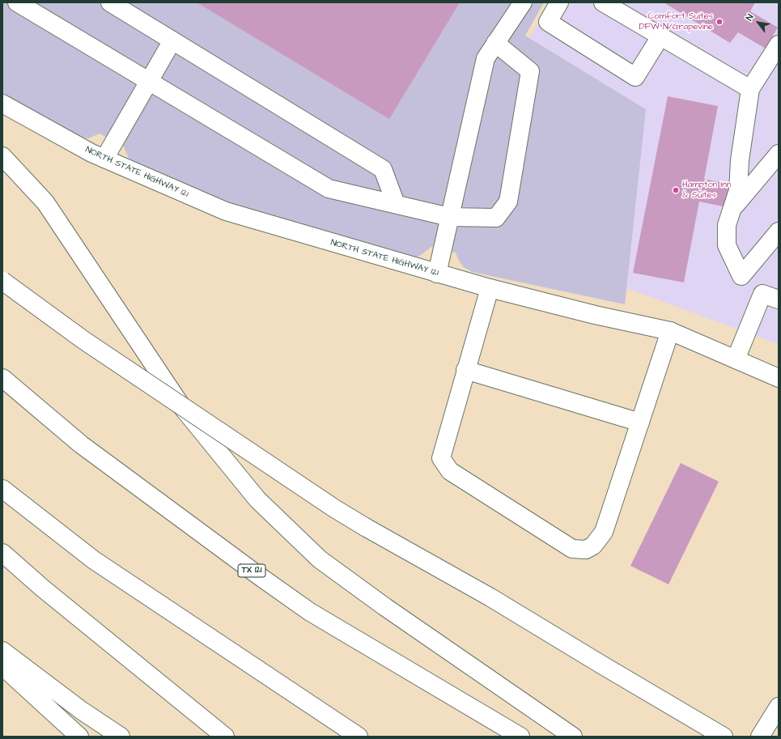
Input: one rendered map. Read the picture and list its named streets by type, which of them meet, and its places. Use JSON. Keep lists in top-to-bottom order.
{
  "streets": {
    "main road": ["NORTH STATE HIGHWAY 121", "TX 121"]
  },
  "places": ["Comfort Suites DFW N/Grapevine", "Hampton Inn & Suites"],
  "north": "top left"
}
